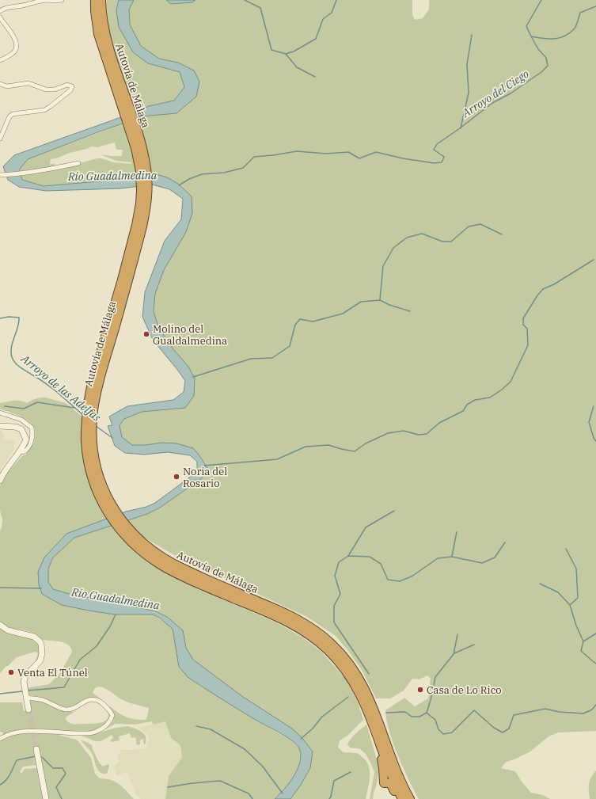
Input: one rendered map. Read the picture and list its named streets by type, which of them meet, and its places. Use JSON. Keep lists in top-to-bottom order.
{
  "streets": {
    "highway": ["Autovía de Málaga"]
  },
  "water": ["Arroyo del Ciego", "Río Guadalmedina", "Arroyo de las Adelfas"],
  "places": [
    "Molino del Gualdalmedina",
    "Noria del Rosario",
    "Venta El Túnel",
    "Casa de Lo Rico"
  ]
}
